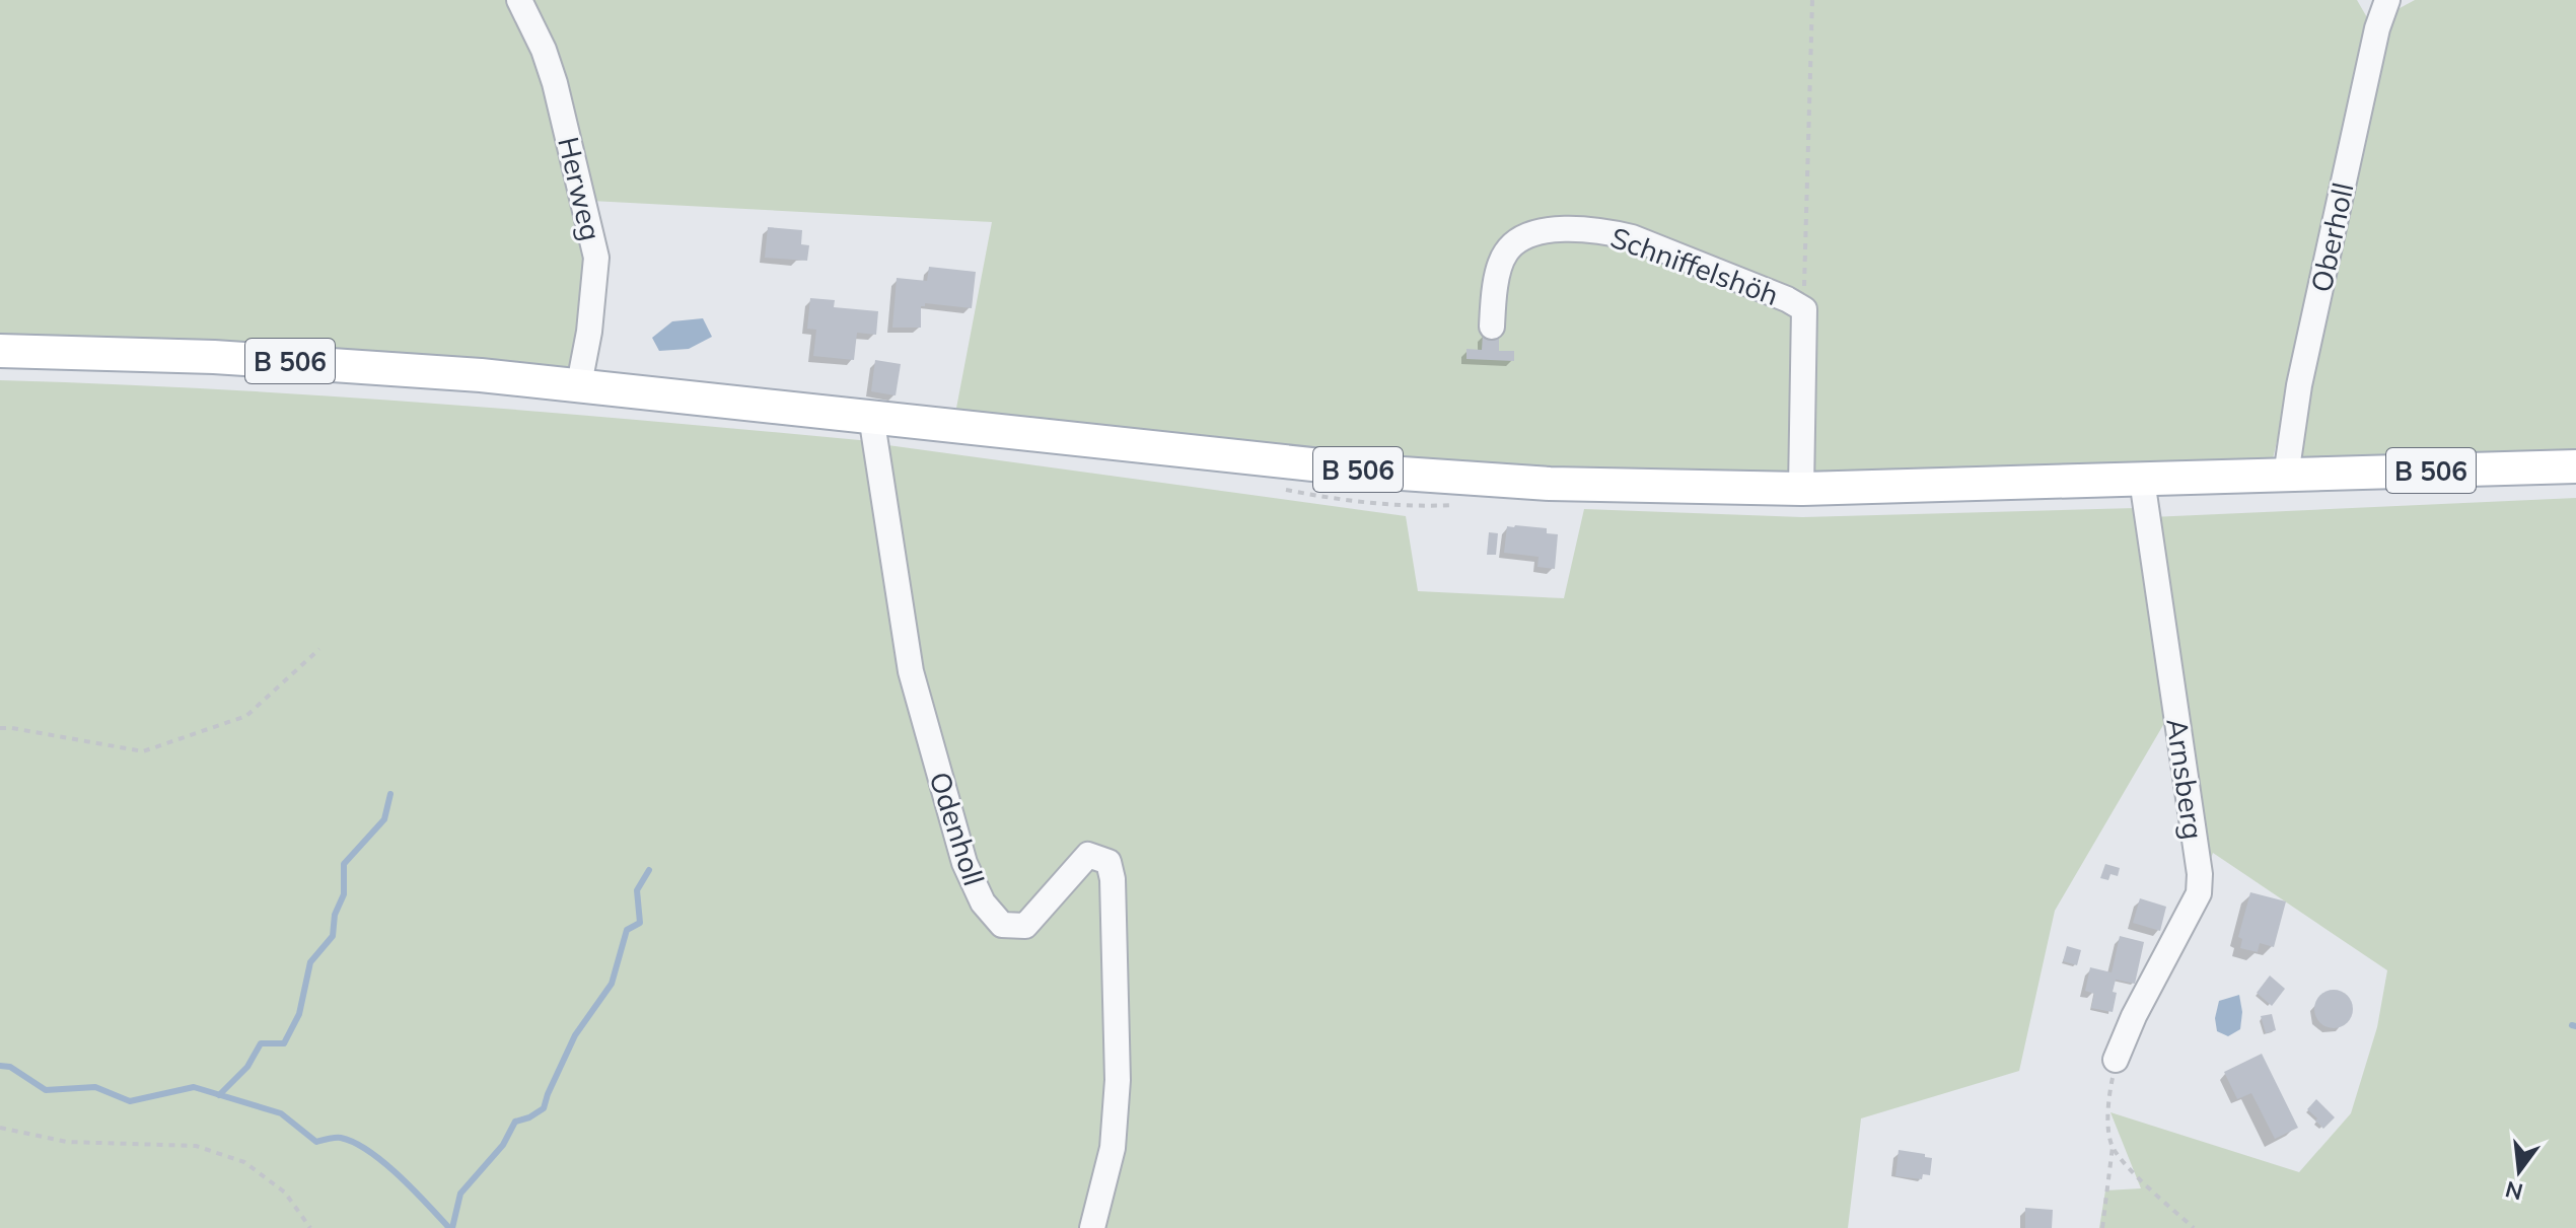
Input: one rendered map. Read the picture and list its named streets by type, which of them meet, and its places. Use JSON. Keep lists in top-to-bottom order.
{
  "streets": {
    "main road": ["B 506"],
    "street": [
      "Herweg",
      "Oberholl",
      "Schniffelshöh",
      "Arnsberg",
      "Odenholl"
    ]
  },
  "crossings": [
    ["Herweg", "B 506"],
    ["Oberholl", "B 506"],
    ["Schniffelshöh", "B 506"],
    ["B 506", "Arnsberg"],
    ["B 506", "Odenholl"]
  ],
  "north": "bottom"
}
